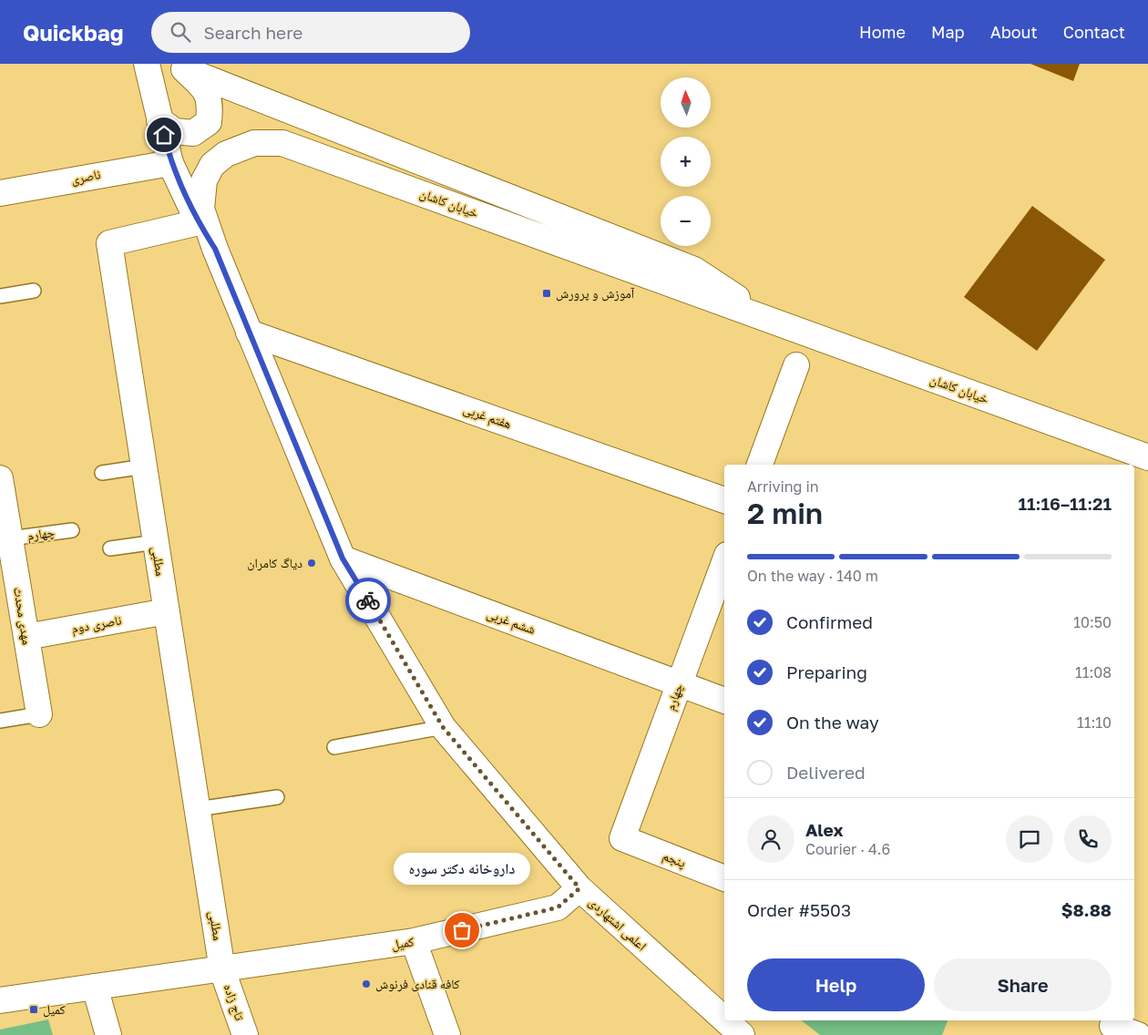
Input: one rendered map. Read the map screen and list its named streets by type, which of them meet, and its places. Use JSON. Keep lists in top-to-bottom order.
{
  "streets": {
    "street": [
      "ناصری",
      "خیابان کاشان",
      "هفتم غربی",
      "چهارم",
      "مطلبی",
      "مهدی محدث",
      "ششم غربی",
      "ناصری دوم",
      "پنجم",
      "اعلمی اشتهاردی",
      "کمیل",
      "تاج زاده"
    ]
  },
  "crossings": [
    ["خیابان کاشان", "اعلمی اشتهاردی"],
    ["هفتم غربی", "اعلمی اشتهاردی"],
    ["چهارم", "مهدی محدث"],
    ["چهارم", "ششم غربی"],
    ["چهارم", "پنجم"],
    ["مطلبی", "ناصری دوم"],
    ["مطلبی", "کمیل"],
    ["مطلبی", "تاج زاده"],
    ["مهدی محدث", "ناصری دوم"],
    ["ششم غربی", "اعلمی اشتهاردی"],
    ["اعلمی اشتهاردی", "کمیل"],
    ["کمیل", "تاج زاده"]
  ],
  "places": {
    "transit": ["آموزش و پرورش", "کمیل"],
    "other": ["دیاگ کامران", "داروخانه دکتر سوره", "کافه قنادی فرنوش"]
  },
  "north": "top",
  "page": {
    "header": "Quickbag",
    "search": "Search here",
    "nav": [
      "Home",
      "Map",
      "About",
      "Contact"
    ],
    "map_buttons": ["+", "−"],
    "heading": ["2 min", "Arriving in", "11:16–11:21"],
    "panel": [
      "Alex",
      "Courier · 4.6",
      "Order #5503",
      "$8.88"
    ],
    "bar": "On the way · 140 m",
    "list": [
      ["Confirmed", "10:50"],
      ["Preparing", "11:08"],
      ["On the way", "11:10"],
      "Delivered"
    ],
    "bubble": "داروخانه دکتر سوره",
    "buttons": ["Help", "Share"]
  }
}
